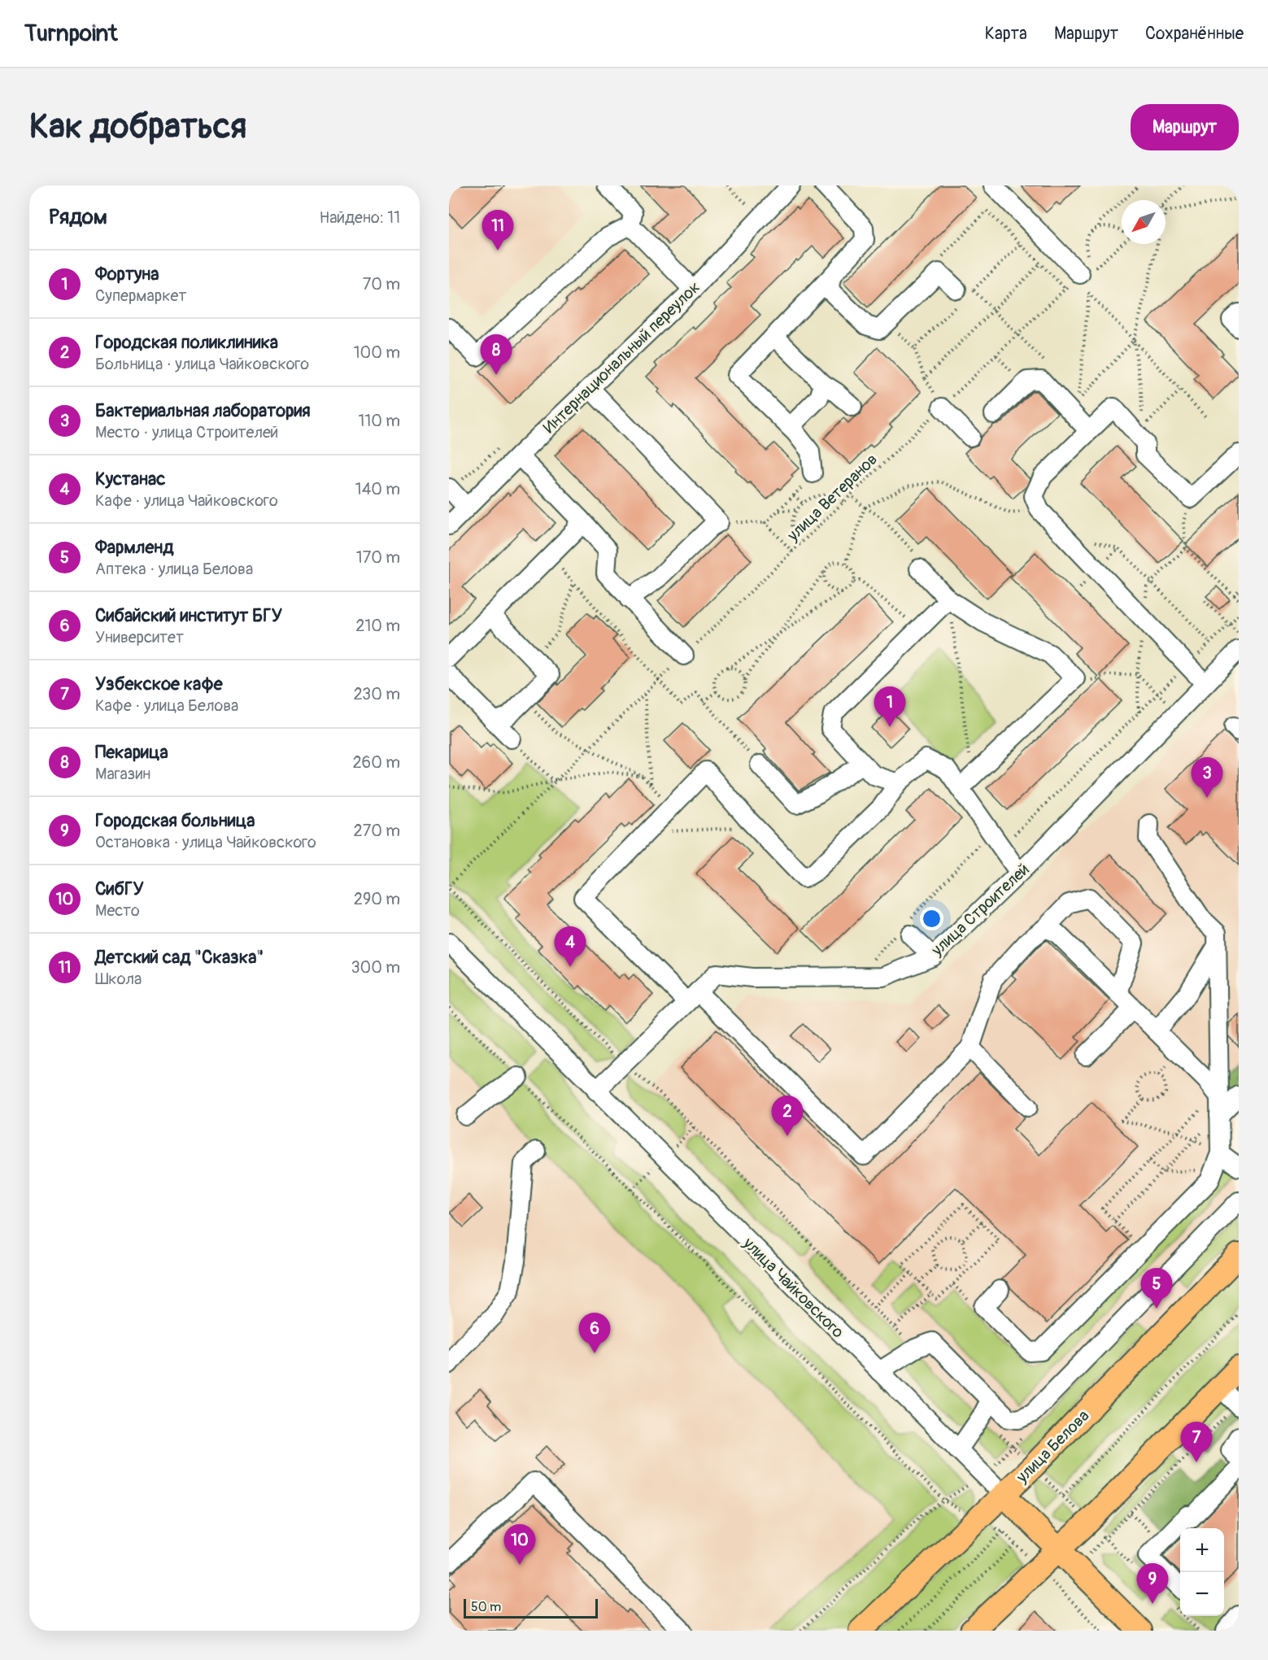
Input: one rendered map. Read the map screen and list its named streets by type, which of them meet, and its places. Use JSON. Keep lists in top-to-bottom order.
{
  "streets": {
    "main road": ["улица Чайковского", "улица Белова"],
    "street": ["Интернациональный переулок", "улица Строителей"],
    "path": ["улица Ветеранов"]
  },
  "crossings": [
    ["улица Строителей", "улица Чайковского"],
    ["улица Чайковского", "улица Белова"]
  ],
  "scale_bar": "50 m",
  "north": "bottom left",
  "page": {
    "header": "Turnpoint",
    "nav": ["Карта", "Маршрут", "Сохранённые"],
    "buttons": "Маршрут",
    "title": "Как добраться",
    "heading": ["Рядом", "Найдено: 11"],
    "pins": [
      "11",
      "8",
      "1",
      "3",
      "4",
      "2",
      "5",
      "6",
      "7",
      "10",
      "9"
    ],
    "list": [
      {
        "mark": "1",
        "name": "Фортуна",
        "note": "Супермаркет",
        "value": "70 m"
      },
      {
        "mark": "2",
        "name": "Городская поликлиника",
        "note": "Больница · улица Чайковского",
        "value": "100 m"
      },
      {
        "mark": "3",
        "name": "Бактериальная лаборатория",
        "note": "Место · улица Строителей",
        "value": "110 m"
      },
      {
        "mark": "4",
        "name": "Кустанас",
        "note": "Кафе · улица Чайковского",
        "value": "140 m"
      },
      {
        "mark": "5",
        "name": "Фармленд",
        "note": "Аптека · улица Белова",
        "value": "170 m"
      },
      {
        "mark": "6",
        "name": "Сибайский институт БГУ",
        "note": "Университет",
        "value": "210 m"
      },
      {
        "mark": "7",
        "name": "Узбекское кафе",
        "note": "Кафе · улица Белова",
        "value": "230 m"
      },
      {
        "mark": "8",
        "name": "Пекарица",
        "note": "Магазин",
        "value": "260 m"
      },
      {
        "mark": "9",
        "name": "Городская больница",
        "note": "Остановка · улица Чайковского",
        "value": "270 m"
      },
      {
        "mark": "10",
        "name": "СибГУ",
        "note": "Место",
        "value": "290 m"
      },
      {
        "mark": "11",
        "name": "Детский сад \"Сказка\"",
        "note": "Школа",
        "value": "300 m"
      }
    ],
    "map_buttons": ["+", "−"],
    "scale": "50 m"
  }
}
